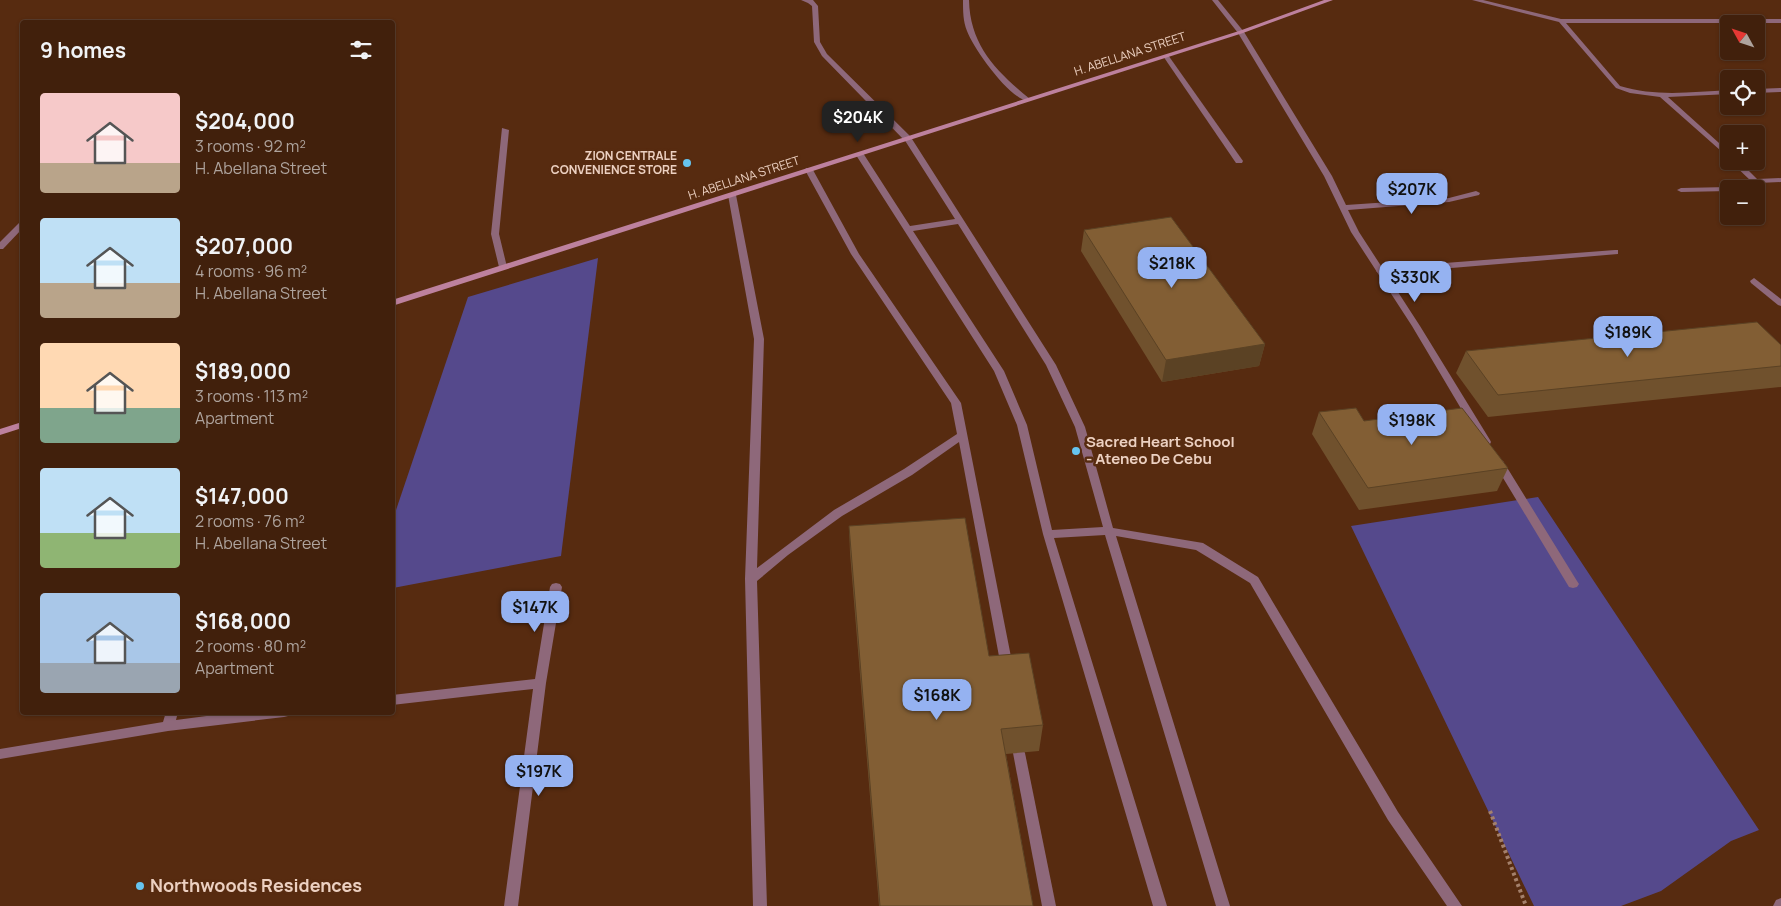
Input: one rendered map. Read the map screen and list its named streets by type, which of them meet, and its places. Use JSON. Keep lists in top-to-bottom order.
{
  "streets": {
    "main road": ["H. ABELLANA STREET"]
  },
  "places": ["ZION CENTRALE CONVENIENCE STORE", "Sacred Heart School - Ateneo De Cebu", "Northwoods Residences"],
  "north": "top left",
  "page": {
    "map_buttons": ["+", "−"],
    "heading": "9 homes",
    "list": [
      {
        "name": "$204,000",
        "note": "3 rooms · 92 m² · H. Abellana Street"
      },
      {
        "name": "$207,000",
        "note": "4 rooms · 96 m² · H. Abellana Street"
      },
      {
        "name": "$189,000",
        "note": "3 rooms · 113 m² · Apartment"
      },
      {
        "name": "$147,000",
        "note": "2 rooms · 76 m² · H. Abellana Street"
      },
      {
        "name": "$168,000",
        "note": "2 rooms · 80 m² · Apartment"
      }
    ],
    "price": [
      "$204K",
      "$207K",
      "$218K",
      "$330K",
      "$189K",
      "$198K",
      "$147K",
      "$168K",
      "$197K"
    ]
  }
}
